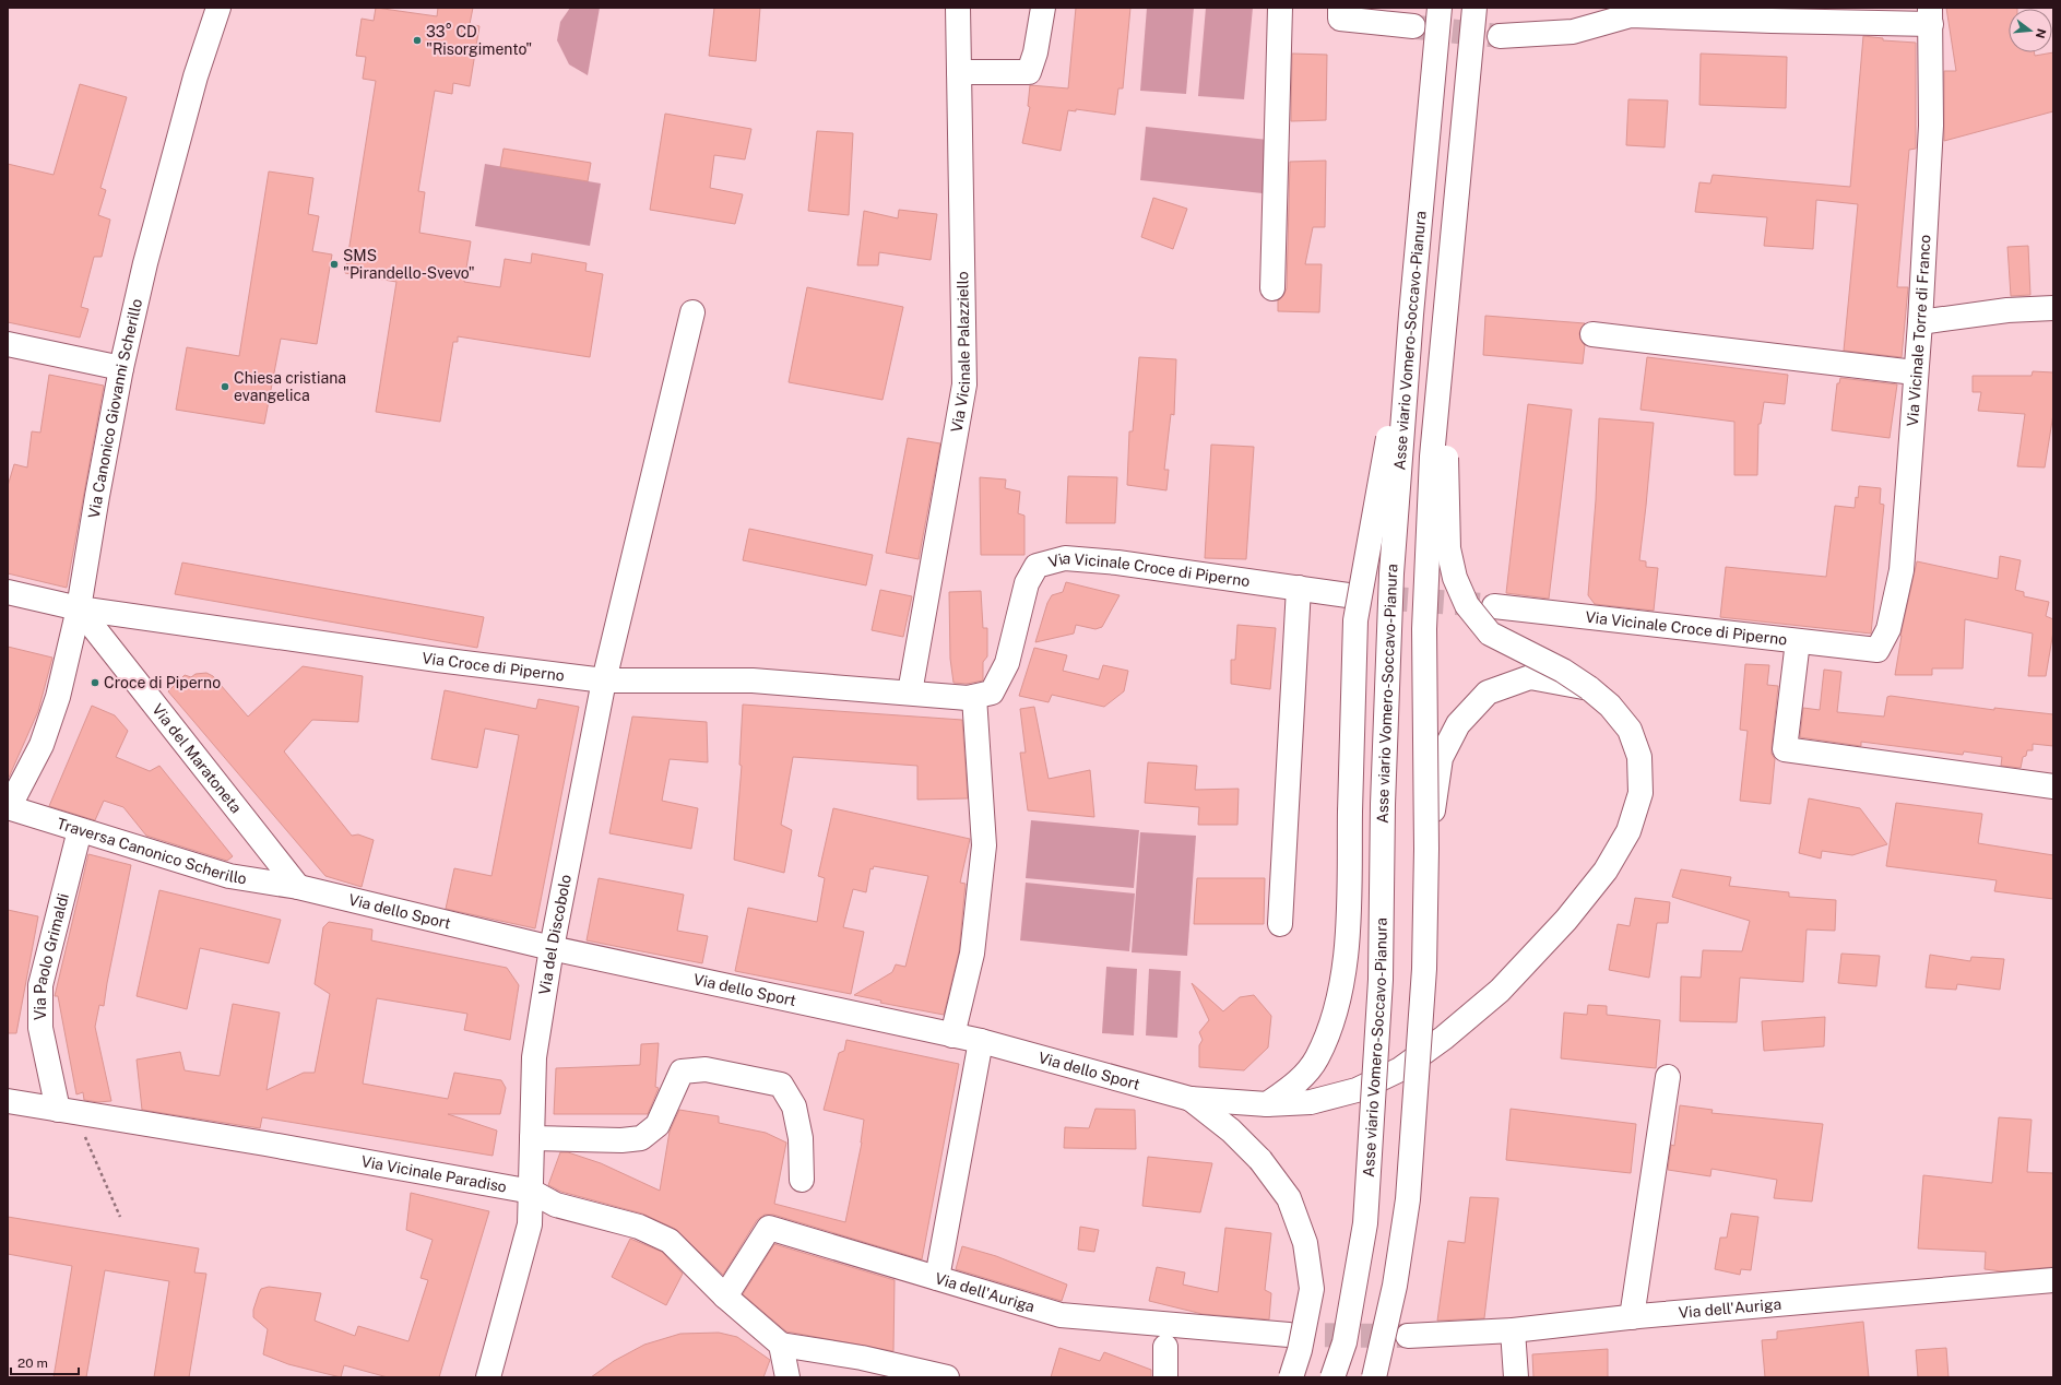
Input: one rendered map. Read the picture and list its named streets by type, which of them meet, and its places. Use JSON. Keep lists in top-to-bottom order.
{
  "streets": {
    "main road": [
      "Via Vicinale Torre di Franco",
      "Asse viario Vomero-Soccavo-Pianura",
      "Via Vicinale Palazziello",
      "Via Canonico Giovanni Scherillo",
      "Via Vicinale Croce di Piperno",
      "Via Croce di Piperno",
      "Via del Maratoneta",
      "Traversa Canonico Scherillo",
      "Via dello Sport",
      "Via del Discobolo",
      "Via Paolo Grimaldi",
      "Via Vicinale Paradiso",
      "Via dell'Auriga"
    ]
  },
  "crossings": [
    ["Via Vicinale Torre di Franco", "Via Vicinale Croce di Piperno"],
    ["Via Vicinale Palazziello", "Via Vicinale Croce di Piperno"],
    ["Via Vicinale Palazziello", "Via Croce di Piperno"],
    ["Via Canonico Giovanni Scherillo", "Via Croce di Piperno"],
    ["Via Canonico Giovanni Scherillo", "Via del Maratoneta"],
    ["Via Canonico Giovanni Scherillo", "Traversa Canonico Scherillo"],
    ["Via Vicinale Croce di Piperno", "Via Croce di Piperno"],
    ["Via Croce di Piperno", "Via del Maratoneta"],
    ["Via Croce di Piperno", "Via del Discobolo"],
    ["Via del Maratoneta", "Traversa Canonico Scherillo"],
    ["Via del Maratoneta", "Via dello Sport"],
    ["Traversa Canonico Scherillo", "Via dello Sport"],
    ["Traversa Canonico Scherillo", "Via Paolo Grimaldi"],
    ["Via dello Sport", "Via del Discobolo"],
    ["Via del Discobolo", "Via Vicinale Paradiso"],
    ["Via Paolo Grimaldi", "Via Vicinale Paradiso"],
    ["Via Vicinale Paradiso", "Via dell'Auriga"]
  ],
  "places": [
    "33° CD \"Risorgimento\"",
    "SMS \"Pirandello-Svevo\"",
    "Chiesa cristiana evangelica",
    "Croce di Piperno"
  ],
  "scale_bar": "20 m",
  "north": "right"
}
